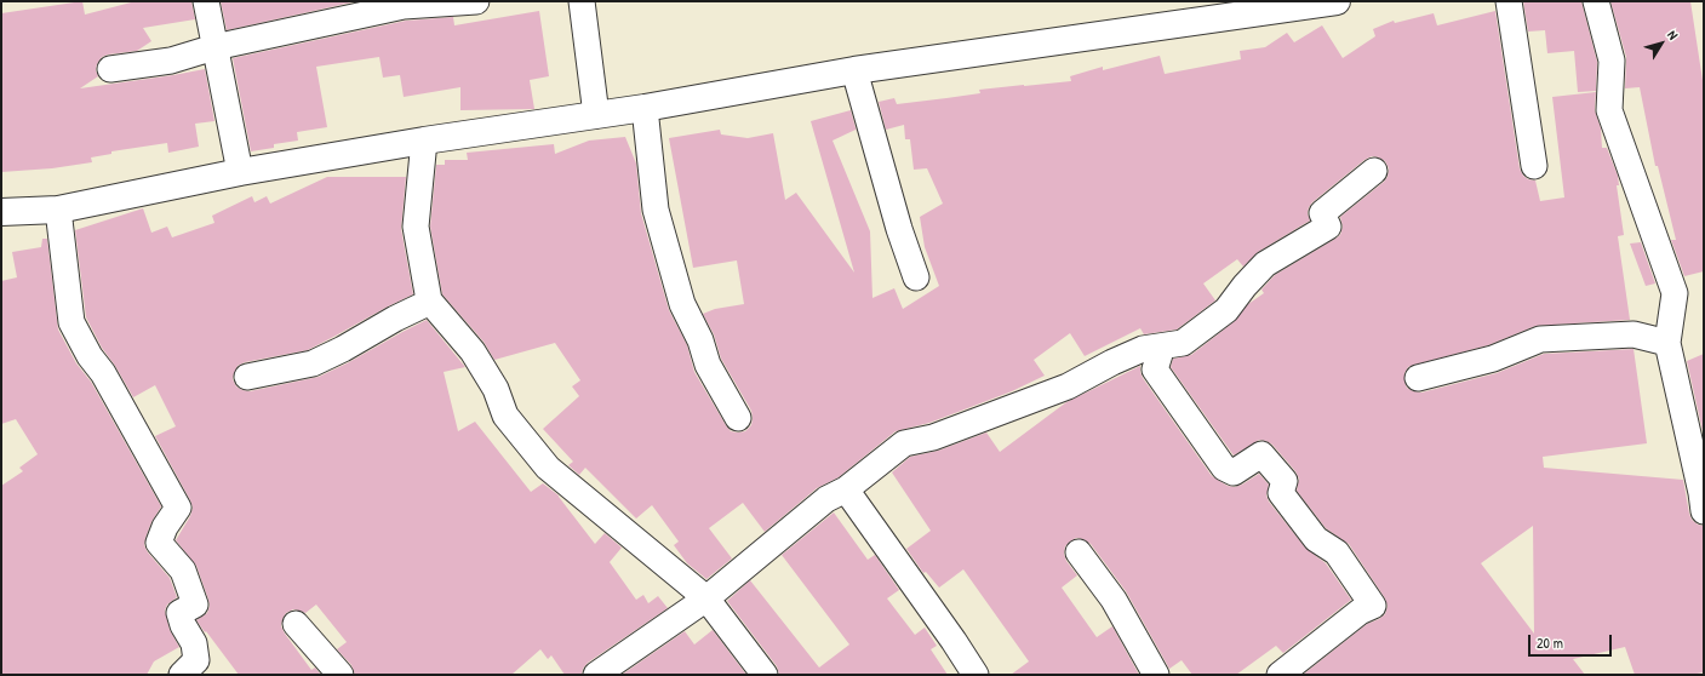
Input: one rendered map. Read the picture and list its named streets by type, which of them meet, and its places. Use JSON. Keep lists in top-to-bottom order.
{
  "scale_bar": "20 m",
  "north": "top right"
}
